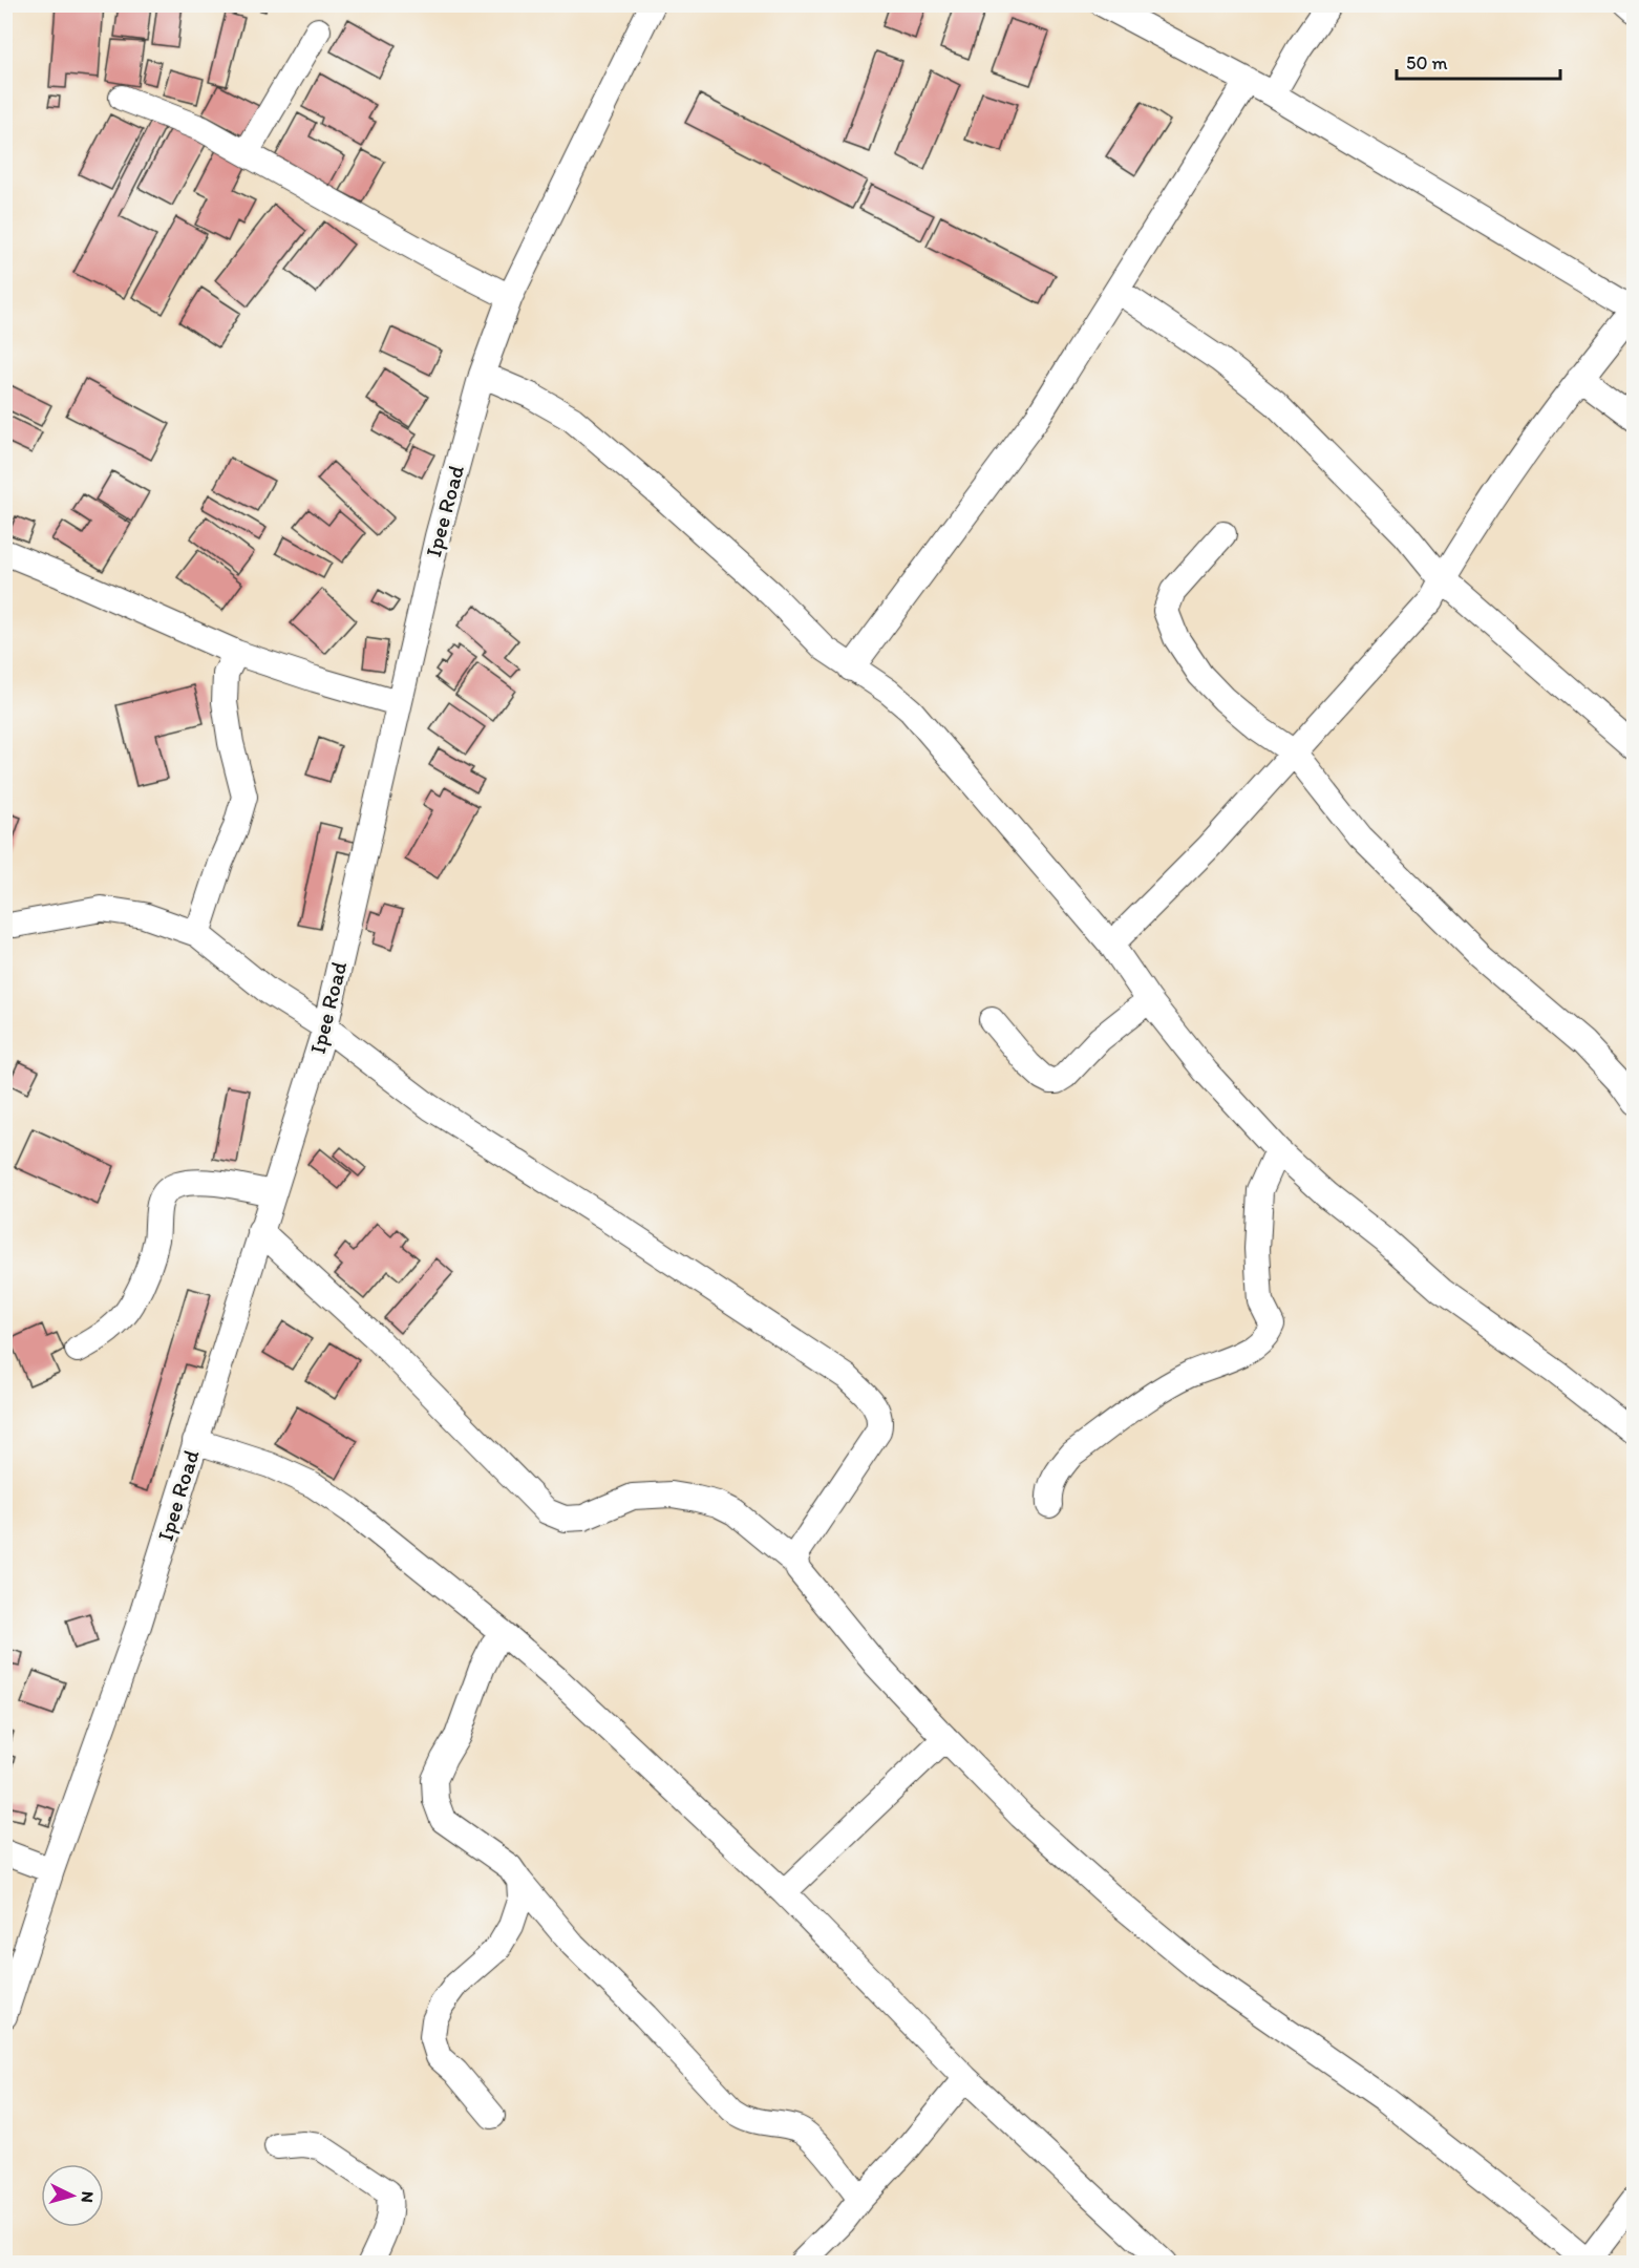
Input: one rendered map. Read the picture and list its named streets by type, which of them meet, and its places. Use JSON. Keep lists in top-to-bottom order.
{
  "streets": {
    "street": ["Ipee Road"]
  },
  "scale_bar": "50 m",
  "north": "right"
}
